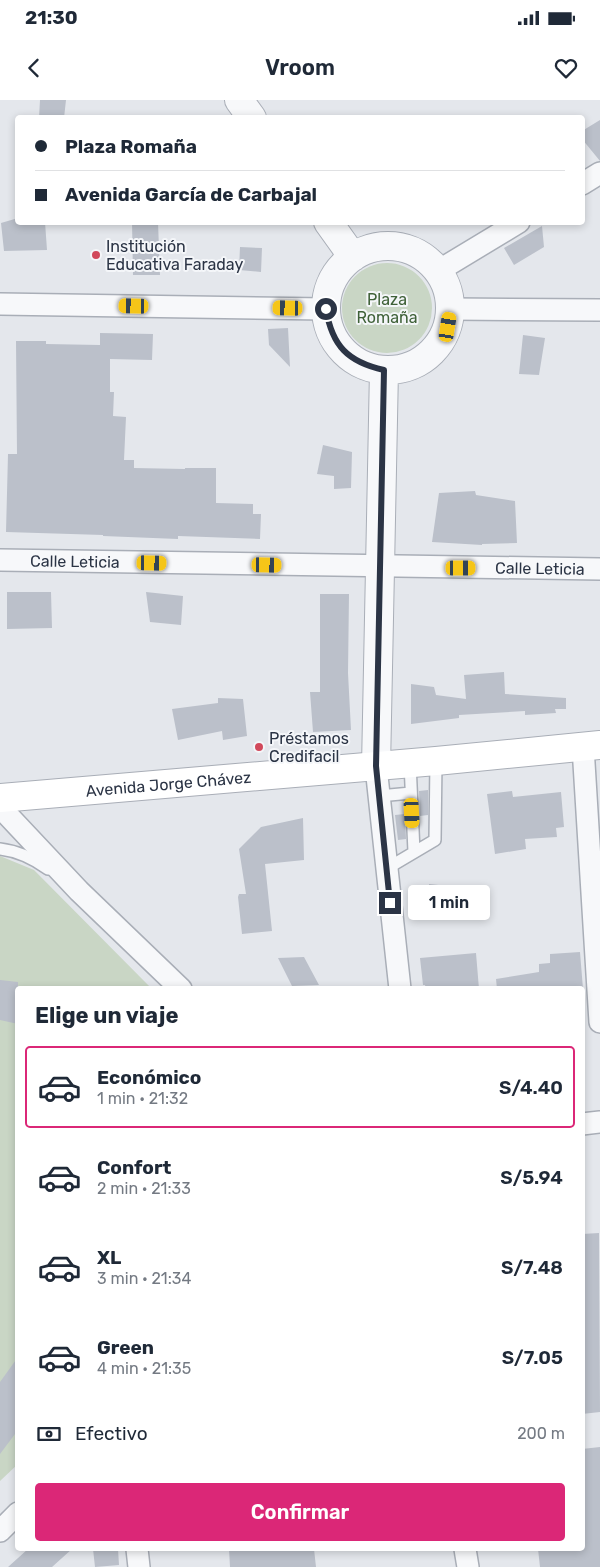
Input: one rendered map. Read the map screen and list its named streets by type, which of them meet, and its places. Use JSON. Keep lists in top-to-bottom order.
{
  "streets": {
    "main road": ["Avenida Jorge Chávez"],
    "street": ["Calle Leticia"]
  },
  "parks": ["Plaza Romaña"],
  "places": ["Institución Educativa Faraday", "Préstamos Credifacil"],
  "page": {
    "status": "21:30",
    "header": "Vroom",
    "banner": ["Plaza Romaña", "Avenida García de Carbajal"],
    "bubble": "1 min",
    "heading": "Elige un viaje",
    "list": [
      {
        "name": "Económico",
        "note": "1 min · 21:32",
        "value": "S/4.40"
      },
      {
        "name": "Confort",
        "note": "2 min · 21:33",
        "value": "S/5.94"
      },
      {
        "name": "XL",
        "note": "3 min · 21:34",
        "value": "S/7.48"
      },
      {
        "name": "Green",
        "note": "4 min · 21:35",
        "value": "S/7.05"
      }
    ],
    "pay": ["Efectivo", "200 m"],
    "buttons": "Confirmar"
  }
}
